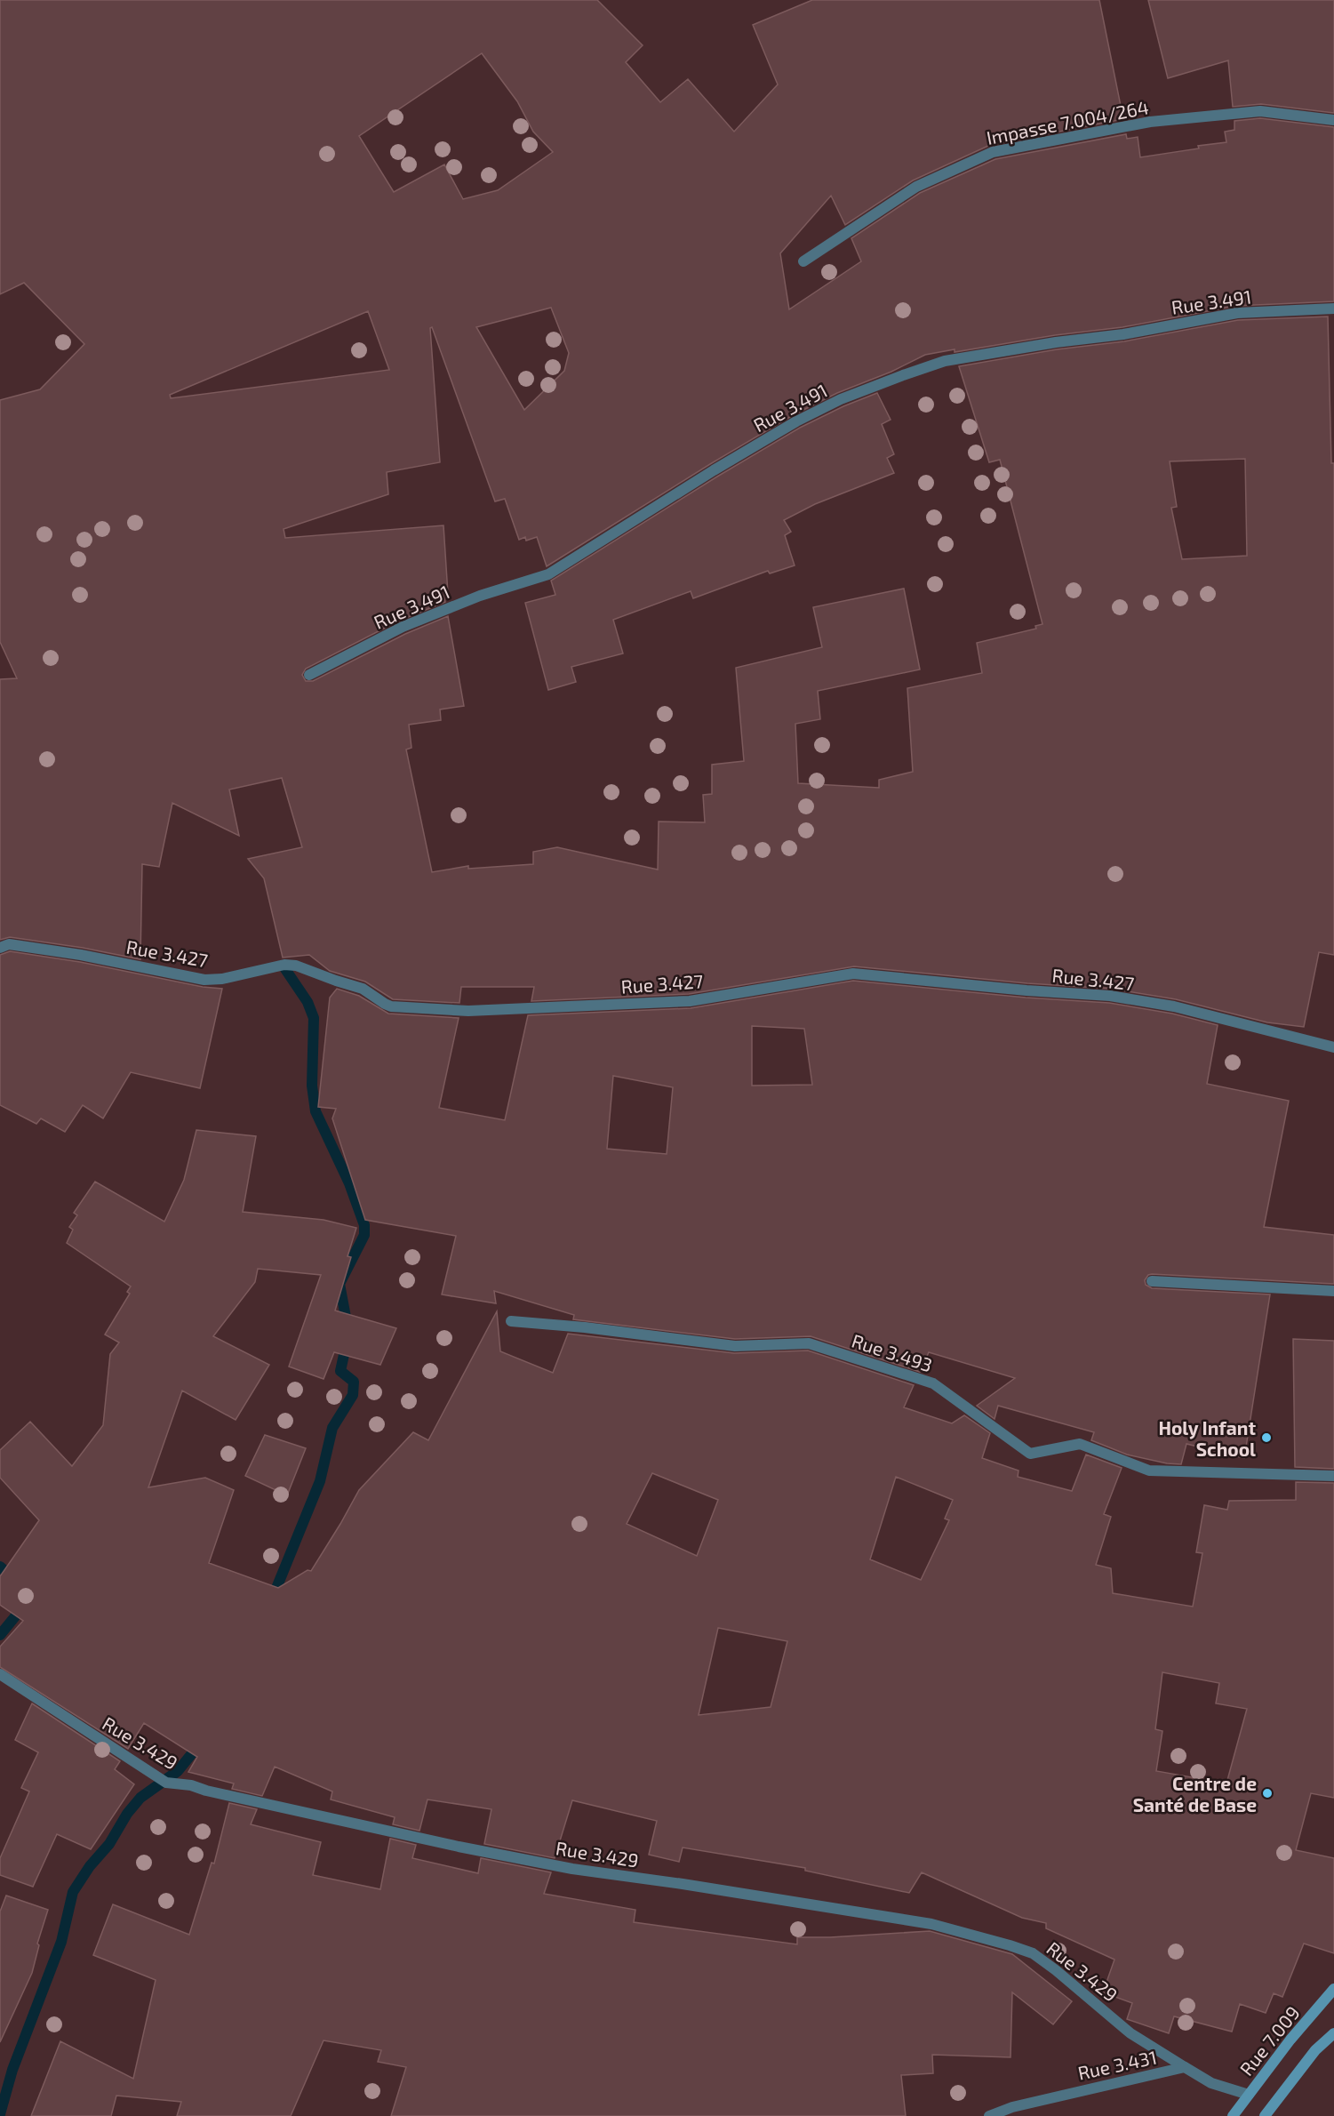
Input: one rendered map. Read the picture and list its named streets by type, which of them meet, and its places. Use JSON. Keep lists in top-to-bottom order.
{
  "streets": {
    "main road": ["Rue 7.009"],
    "street": [
      "Impasse 7.004/264",
      "Rue 3.491",
      "Rue 3.427",
      "Rue 3.493",
      "Rue 3.429",
      "Rue 3.431"
    ]
  },
  "crossings": [
    ["Rue 3.429", "Rue 3.431"],
    ["Rue 7.009", "Rue 3.431"]
  ],
  "places": ["Holy Infant School", "Centre de Santé de Base"]
}
